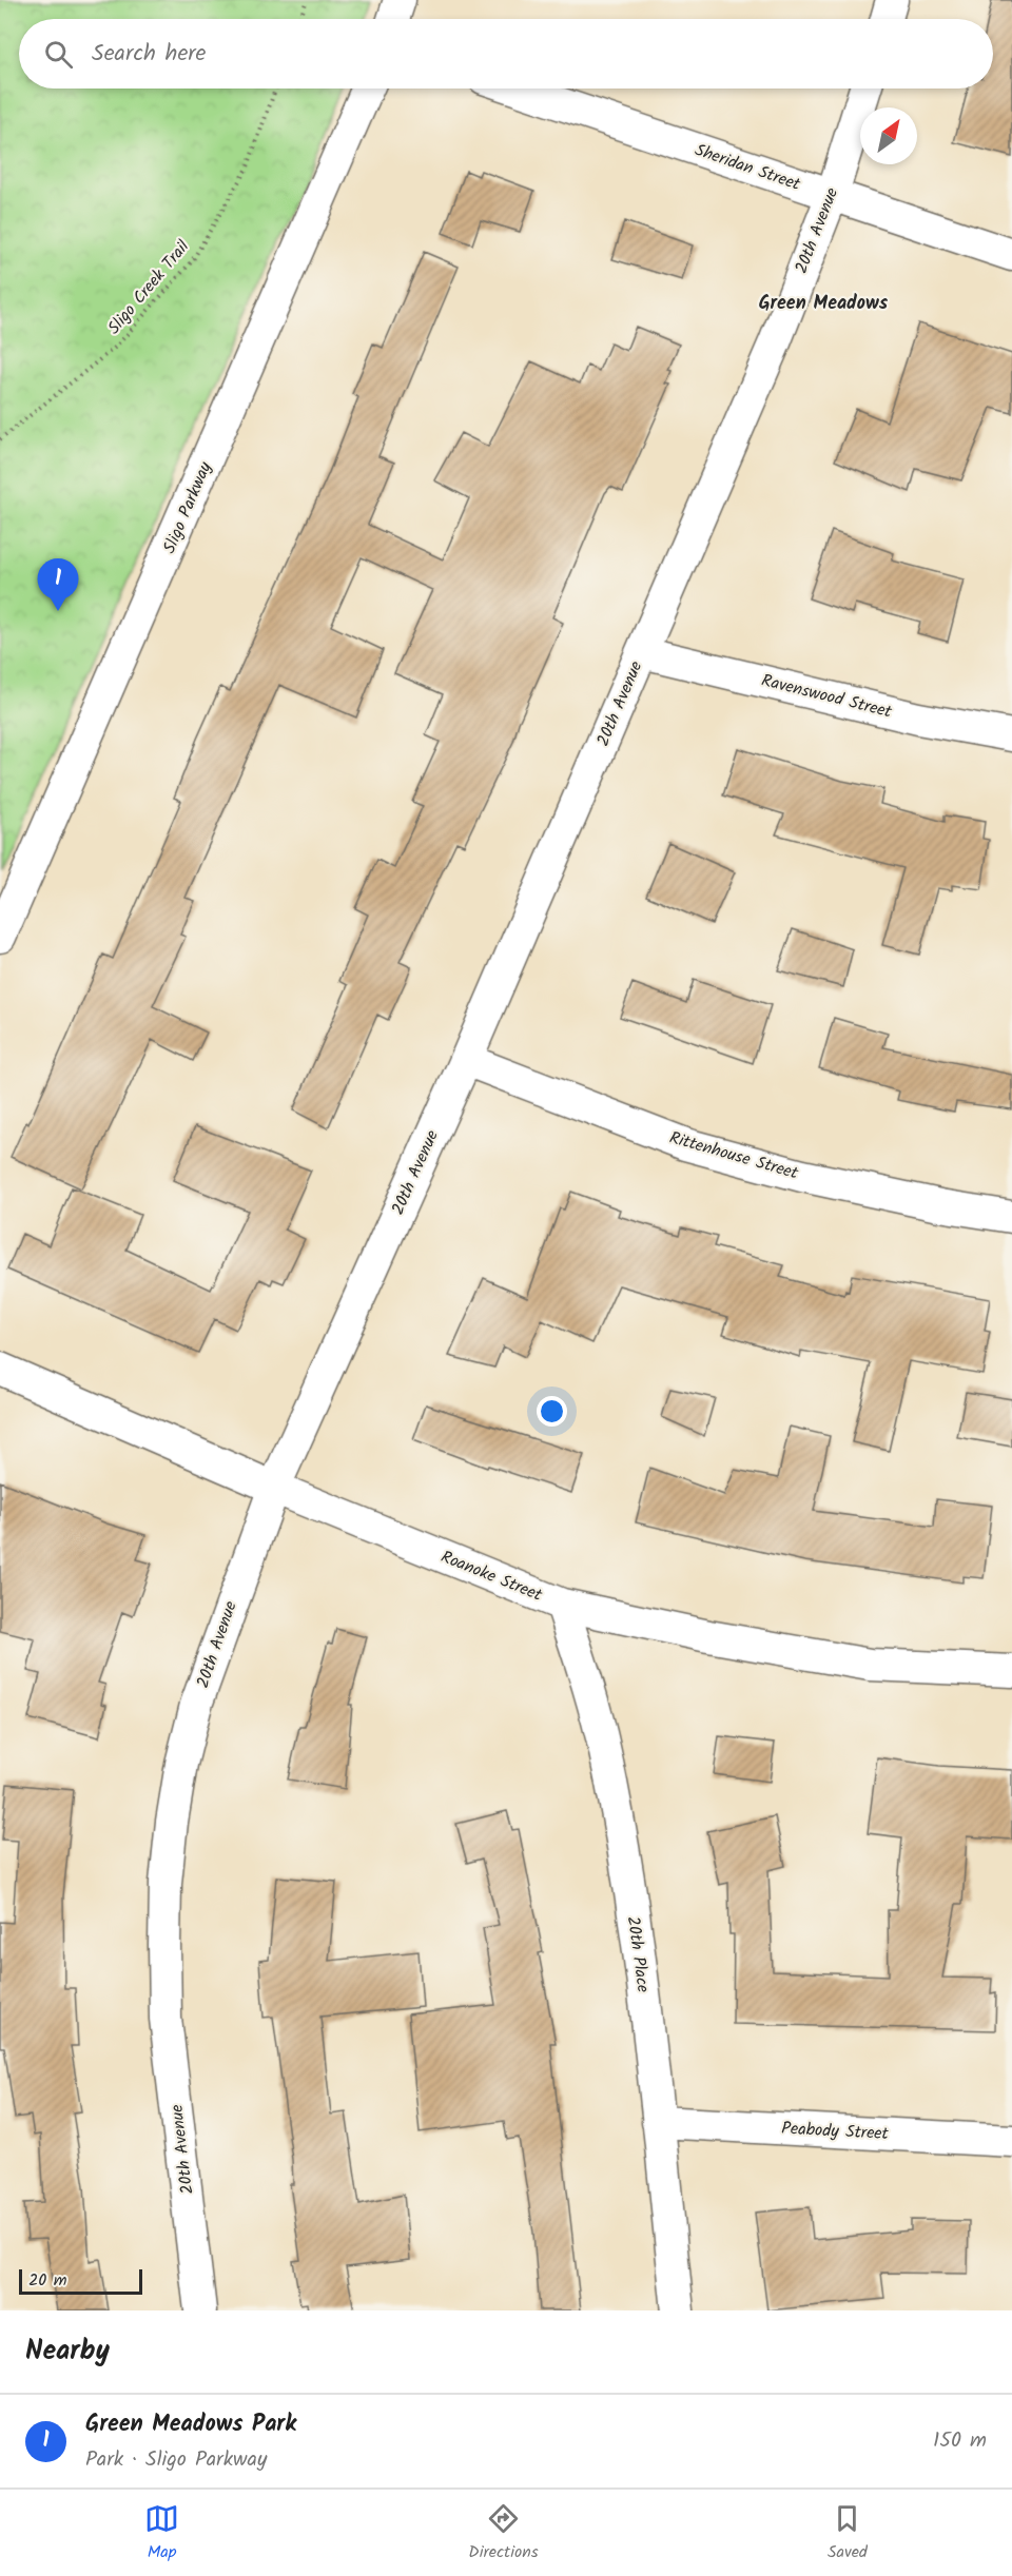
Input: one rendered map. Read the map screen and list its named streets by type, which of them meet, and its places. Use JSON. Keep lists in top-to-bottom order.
{
  "streets": {
    "street": [
      "Sheridan Street",
      "20th Avenue",
      "Sligo Parkway",
      "Ravenswood Street",
      "Rittenhouse Street",
      "Roanoke Street",
      "20th Place",
      "Peabody Street"
    ],
    "path": ["Sligo Creek Trail"]
  },
  "crossings": [
    ["Sheridan Street", "20th Avenue"],
    ["20th Avenue", "Ravenswood Street"],
    ["20th Avenue", "Rittenhouse Street"],
    ["20th Avenue", "Roanoke Street"],
    ["Roanoke Street", "20th Place"],
    ["20th Place", "Peabody Street"]
  ],
  "districts": ["Green Meadows"],
  "scale_bar": "20 m",
  "north": "top right",
  "page": {
    "search": "Search here",
    "pins": "1",
    "scale": "20 m",
    "heading": "Nearby",
    "list": [
      {
        "mark": "1",
        "name": "Green Meadows Park",
        "note": "Park · Sligo Parkway",
        "value": "150 m"
      }
    ],
    "nav": ["Map", "Directions", "Saved"]
  }
}
